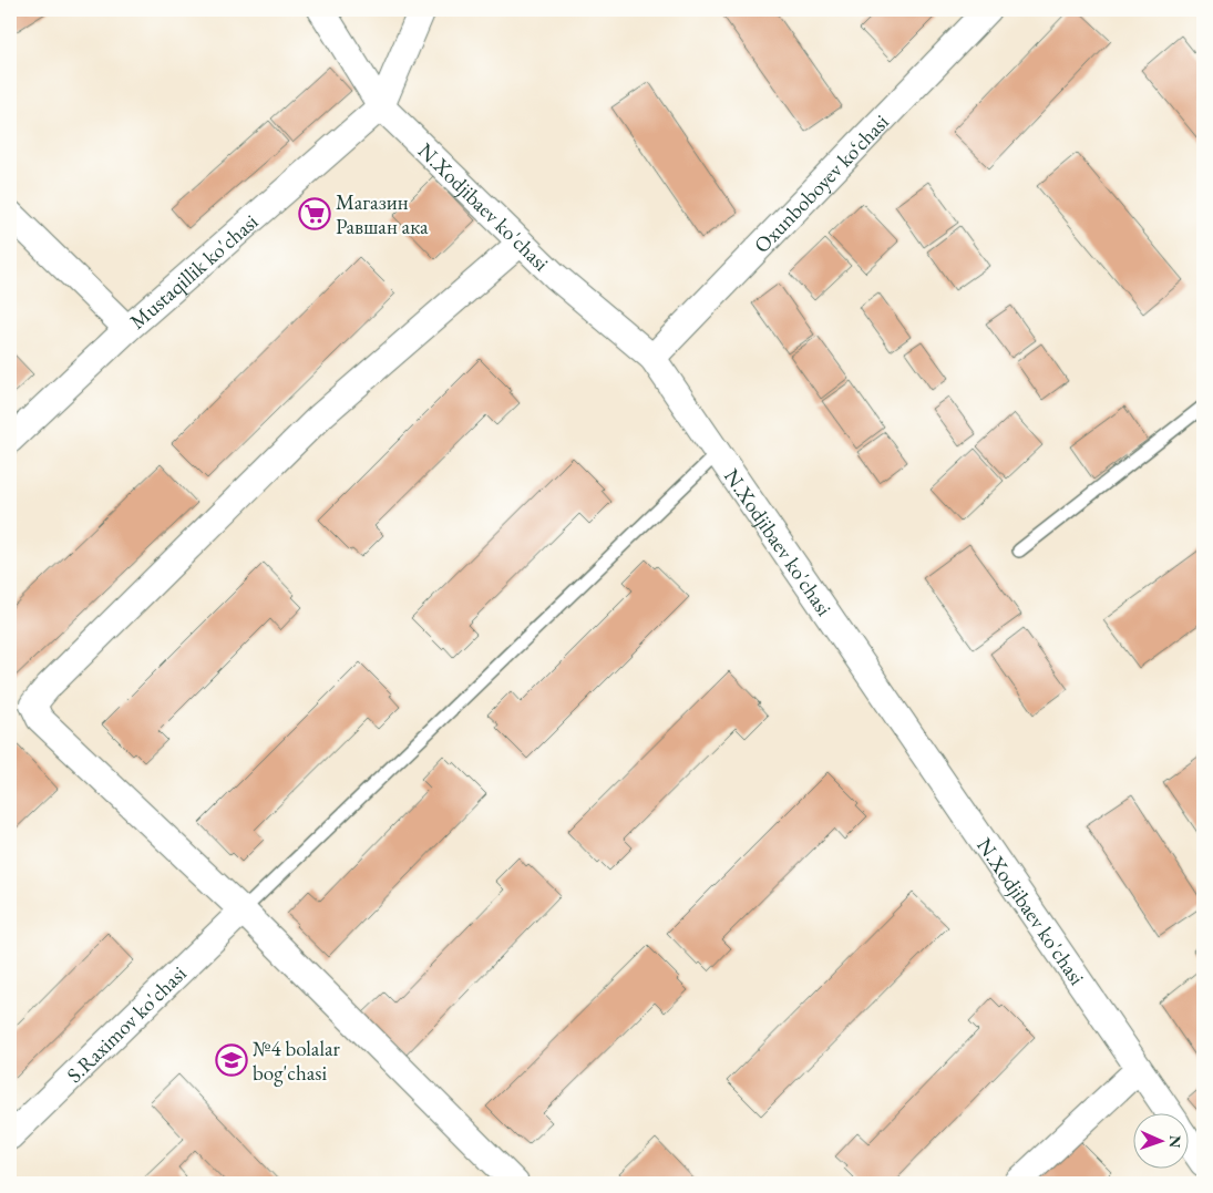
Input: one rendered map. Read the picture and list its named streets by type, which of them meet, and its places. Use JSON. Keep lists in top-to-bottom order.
{
  "streets": {
    "street": [
      "Oxunboboyev ko‘chasi",
      "N.Xodjibaev ko'chasi",
      "Mustaqillik ko'chasi",
      "S.Raximov ko'chasi"
    ]
  },
  "crossings": [
    ["Oxunboboyev ko‘chasi", "N.Xodjibaev ko'chasi"],
    ["N.Xodjibaev ko'chasi", "Mustaqillik ko'chasi"]
  ],
  "places": {
    "supermarket": ["Магазин Равшан ака"],
    "school or university": ["№4 bolalar bog'chasi"]
  },
  "north": "right"
}
